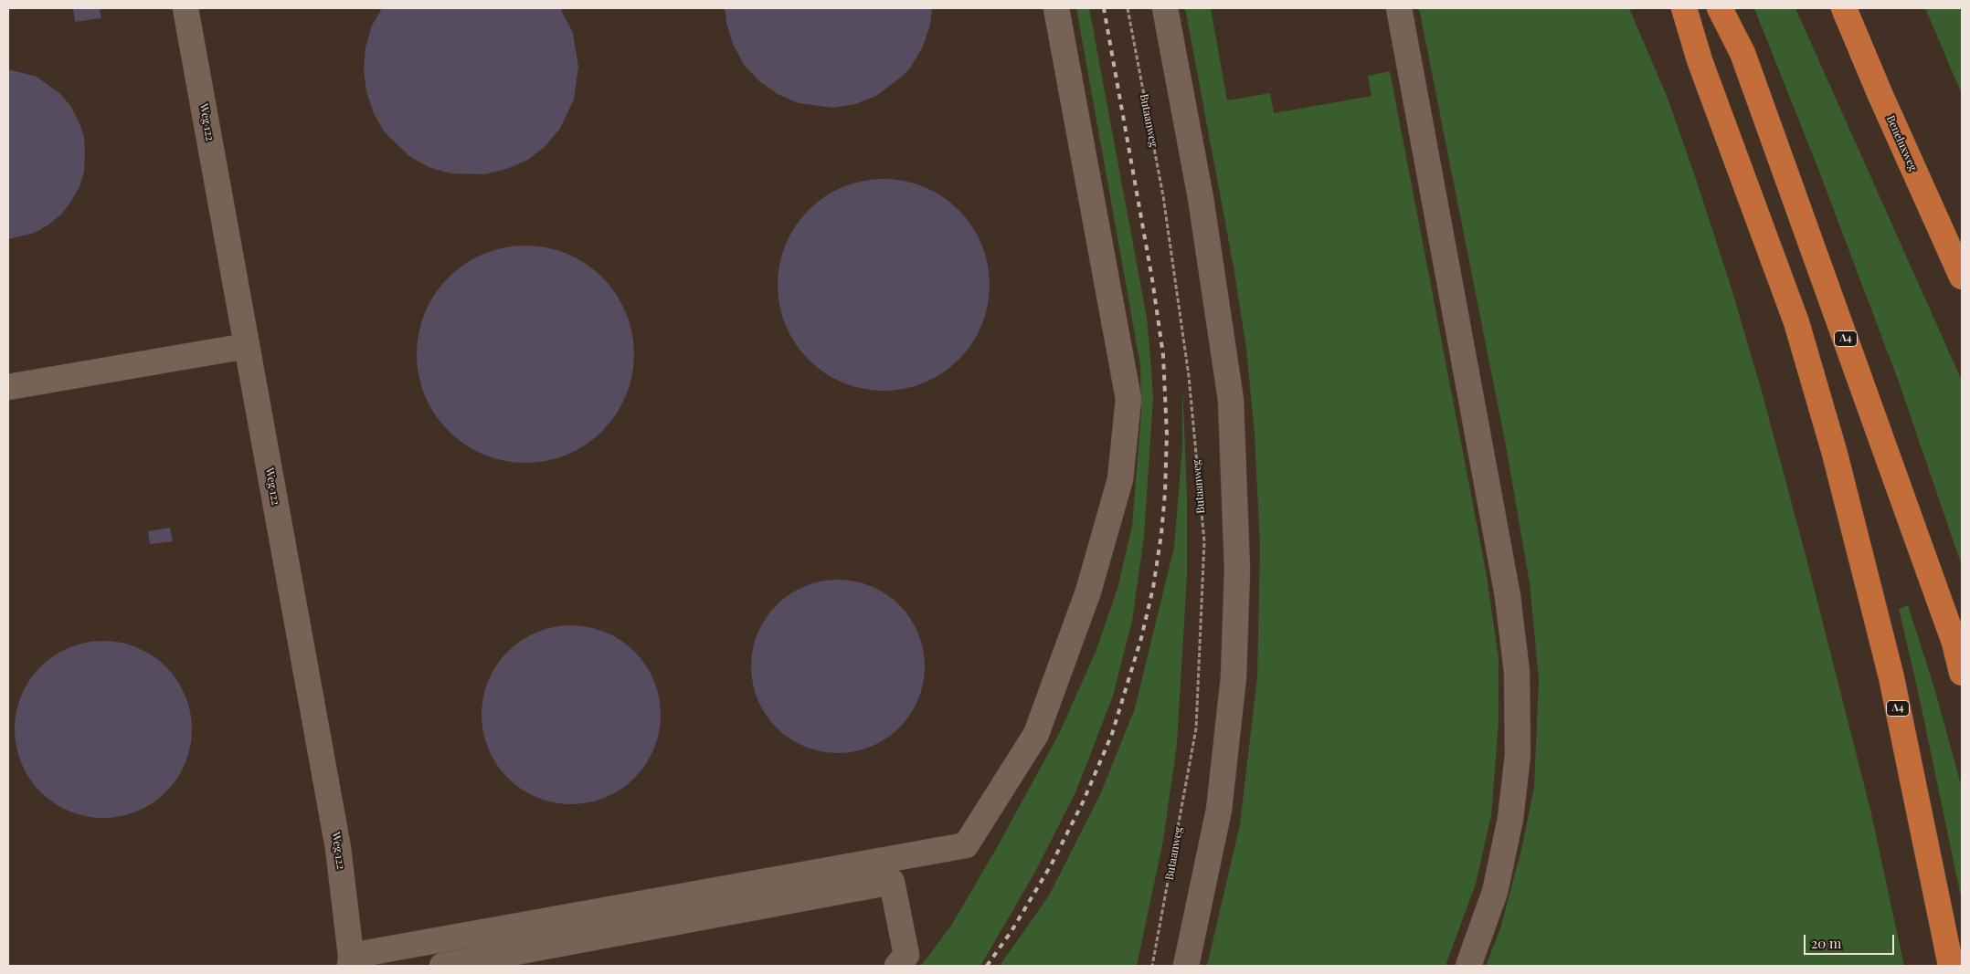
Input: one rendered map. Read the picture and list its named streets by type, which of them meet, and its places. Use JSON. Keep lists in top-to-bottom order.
{
  "streets": {
    "highway": ["Beneluxweg", "A4"],
    "street": ["Weg 122"],
    "path": ["Butaanweg"]
  },
  "scale_bar": "20 m"
}
